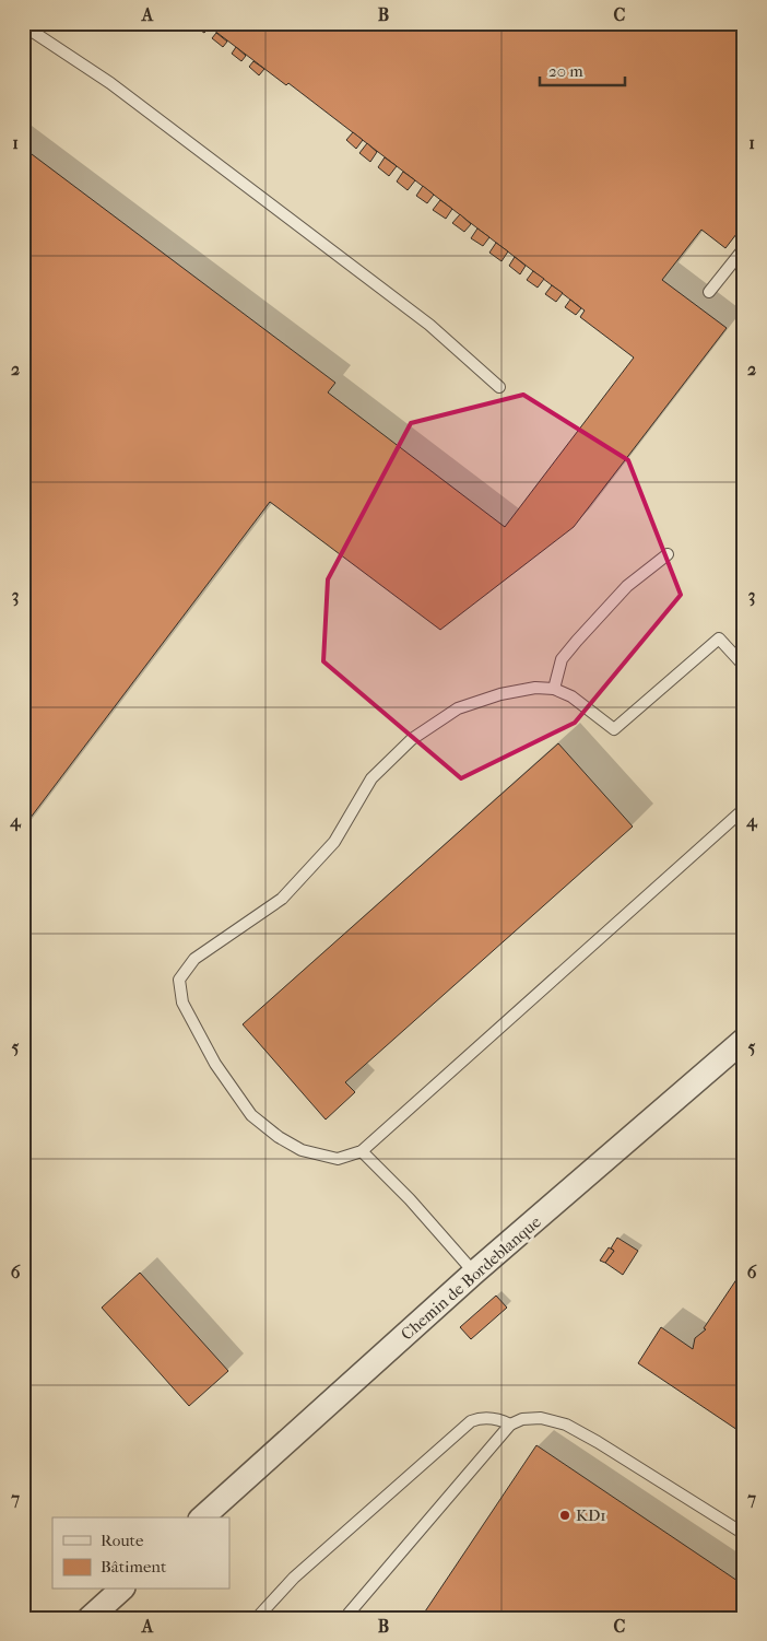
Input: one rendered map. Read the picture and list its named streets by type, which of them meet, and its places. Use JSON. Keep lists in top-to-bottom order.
{
  "streets": {
    "street": ["Chemin de Bordeblanque"]
  },
  "places": ["KD1"],
  "legend": ["Route", "Bâtiment"],
  "scale_bar": "20 m",
  "grid": {
    "columns": ["A", "B", "C"],
    "rows": [
      "1",
      "2",
      "3",
      "4",
      "5",
      "6",
      "7"
    ]
  }
}
